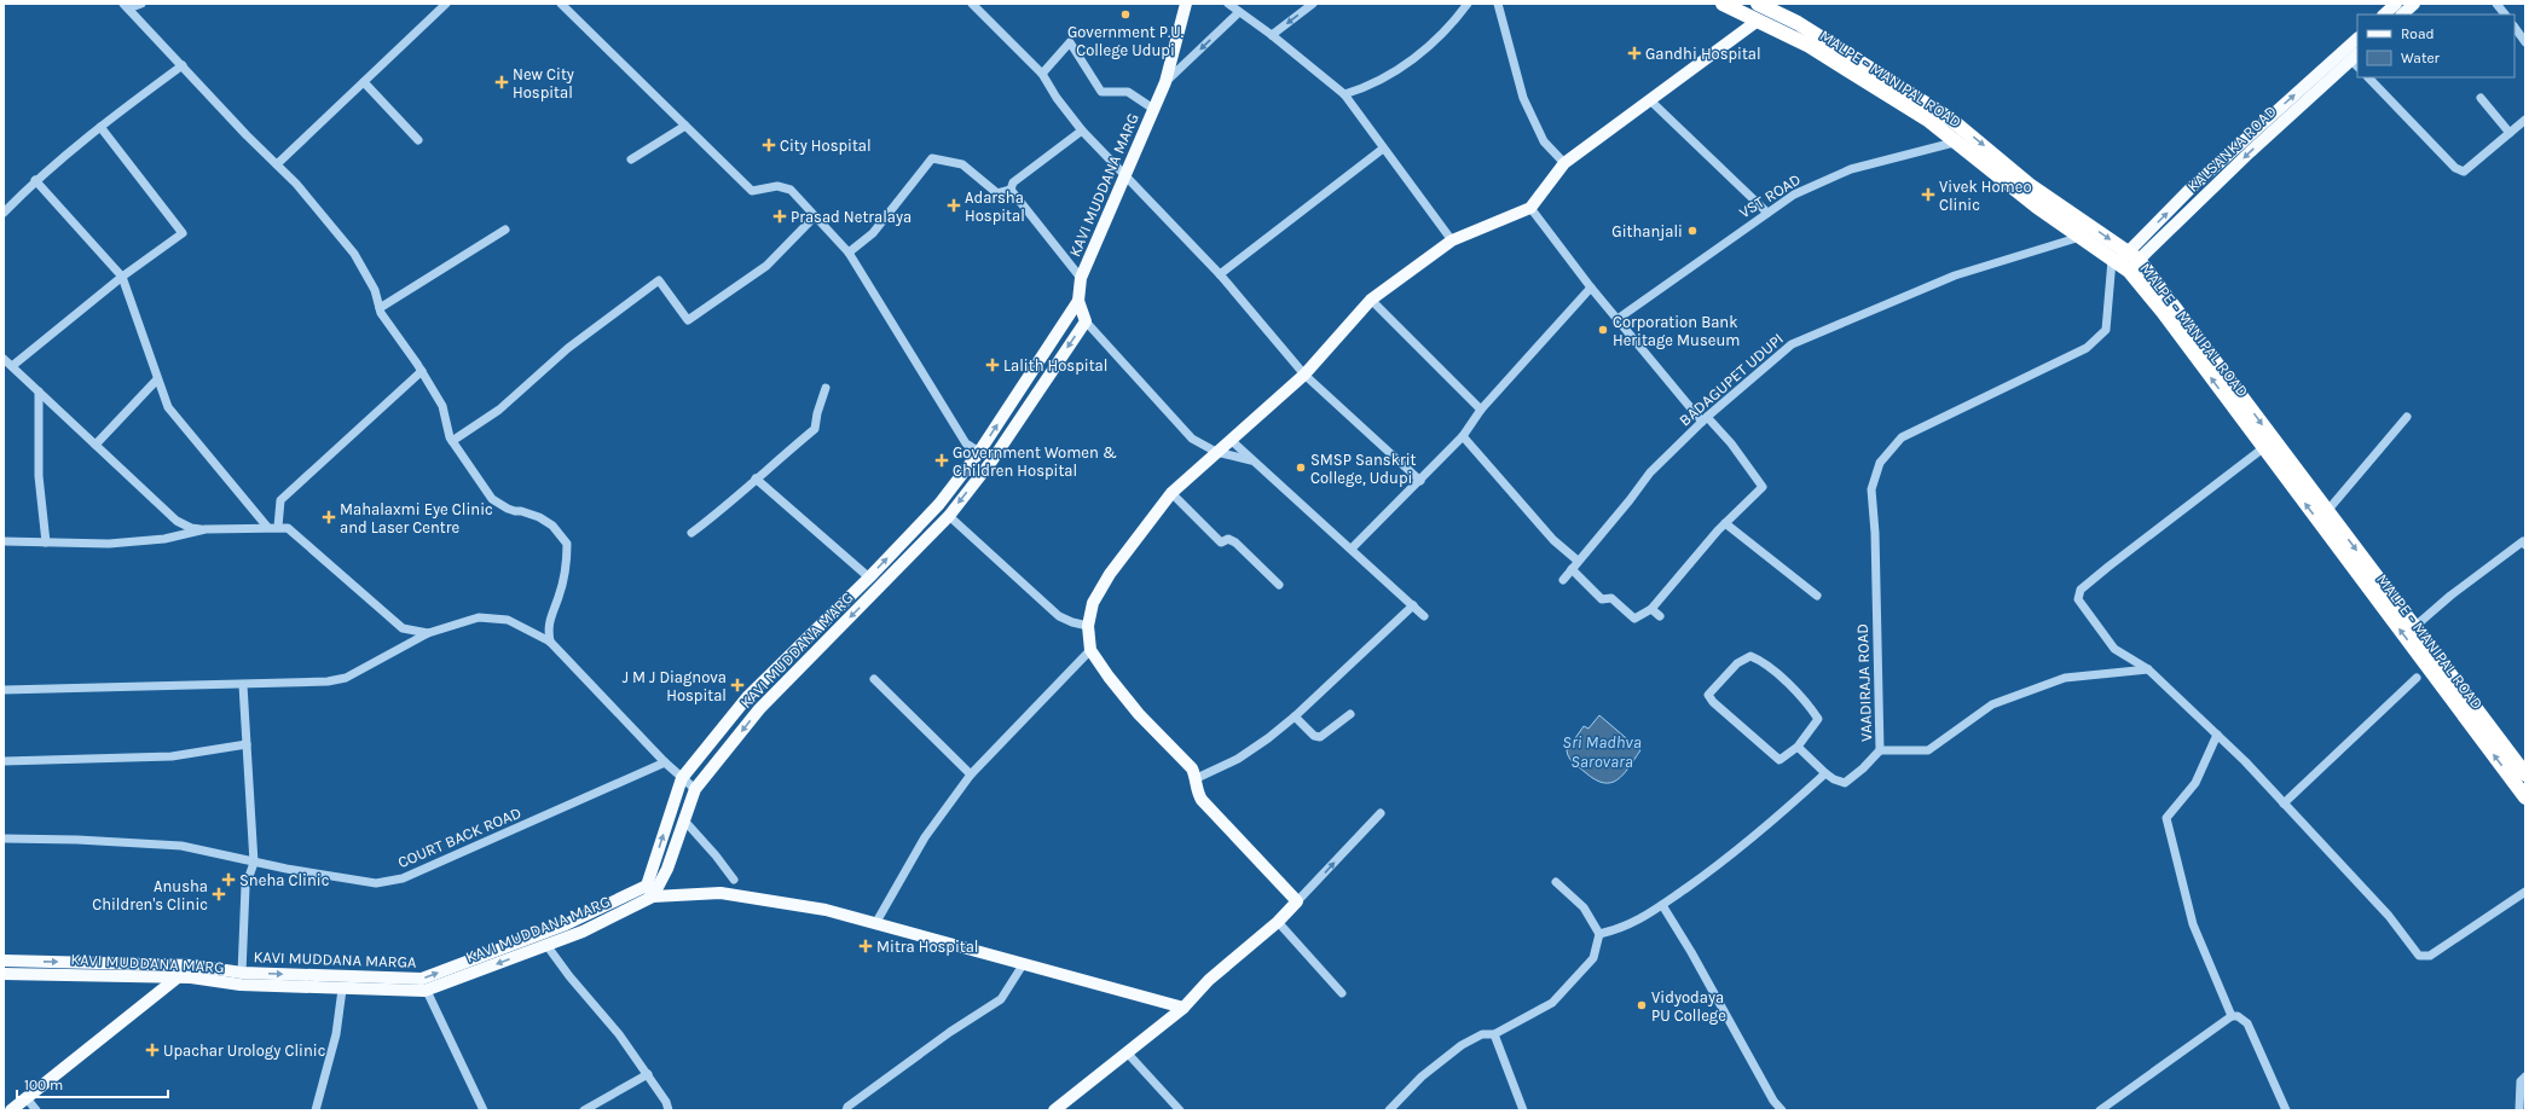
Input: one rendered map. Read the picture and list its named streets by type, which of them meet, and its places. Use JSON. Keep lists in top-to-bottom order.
{
  "streets": {
    "highway": ["MALPE - MANIPAL ROAD"],
    "main road": ["KALSANKA ROAD", "KAVI MUDDANA MARG", "KAVI MUDDANA MARGA"],
    "street": [
      "VST ROAD",
      "BADAGUPET UDUPI",
      "VAADIRAJA ROAD",
      "COURT BACK ROAD"
    ]
  },
  "crossings": [
    ["MALPE - MANIPAL ROAD", "KALSANKA ROAD"],
    ["MALPE - MANIPAL ROAD", "VST ROAD"],
    ["MALPE - MANIPAL ROAD", "BADAGUPET UDUPI"],
    ["MALPE - MANIPAL ROAD", "VAADIRAJA ROAD"],
    ["KALSANKA ROAD", "VAADIRAJA ROAD"],
    ["KAVI MUDDANA MARG", "KAVI MUDDANA MARGA"]
  ],
  "one_way": ["KAVI MUDDANA MARGA"],
  "water": ["Sri Madhva Sarovara"],
  "places": {
    "other": [
      "Government P.U. College Udupi",
      "Githanjali",
      "Corporation Bank Heritage Museum",
      "SMSP Sanskrit College, Udupi",
      "Vidyodaya PU College"
    ],
    "health": [
      "Gandhi Hospital",
      "New City Hospital",
      "City Hospital",
      "Vivek Homeo Clinic",
      "Adarsha Hospital",
      "Prasad Netralaya",
      "Lalith Hospital",
      "Government Women & Children Hospital",
      "Mahalaxmi Eye Clinic and Laser Centre",
      "J M J Diagnova Hospital",
      "Sneha Clinic",
      "Anusha Children's Clinic",
      "Mitra Hospital",
      "Upachar Urology Clinic"
    ]
  },
  "legend": ["Road", "Water"],
  "scale_bar": "100 m"
}
